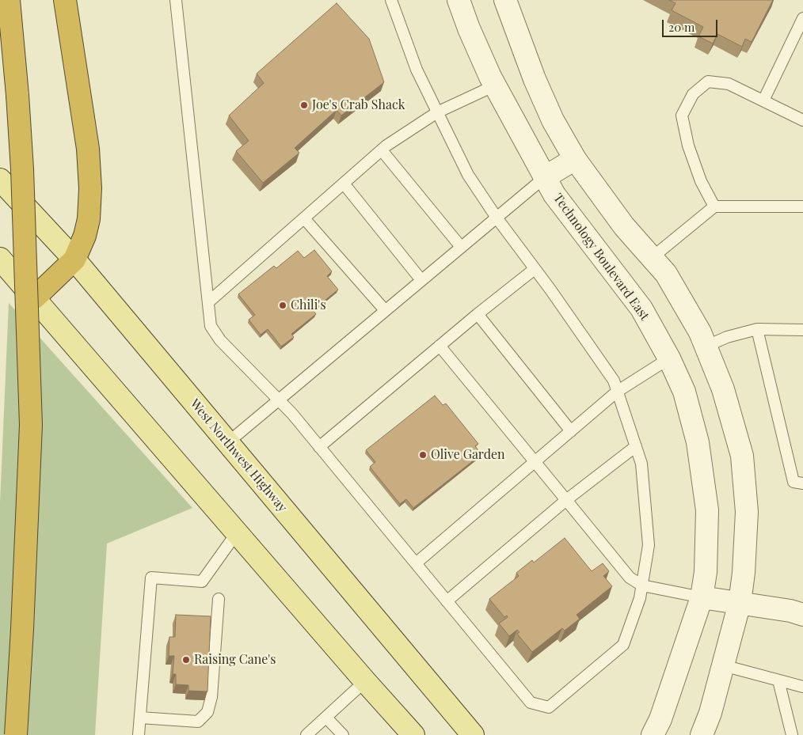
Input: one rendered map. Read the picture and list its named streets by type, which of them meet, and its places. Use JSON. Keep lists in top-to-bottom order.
{
  "streets": {
    "main road": ["West Northwest Highway"],
    "street": ["Technology Boulevard East"]
  },
  "places": [
    "Joe's Crab Shack",
    "Chili's",
    "Olive Garden",
    "Raising Cane's"
  ],
  "scale_bar": "20 m"
}
